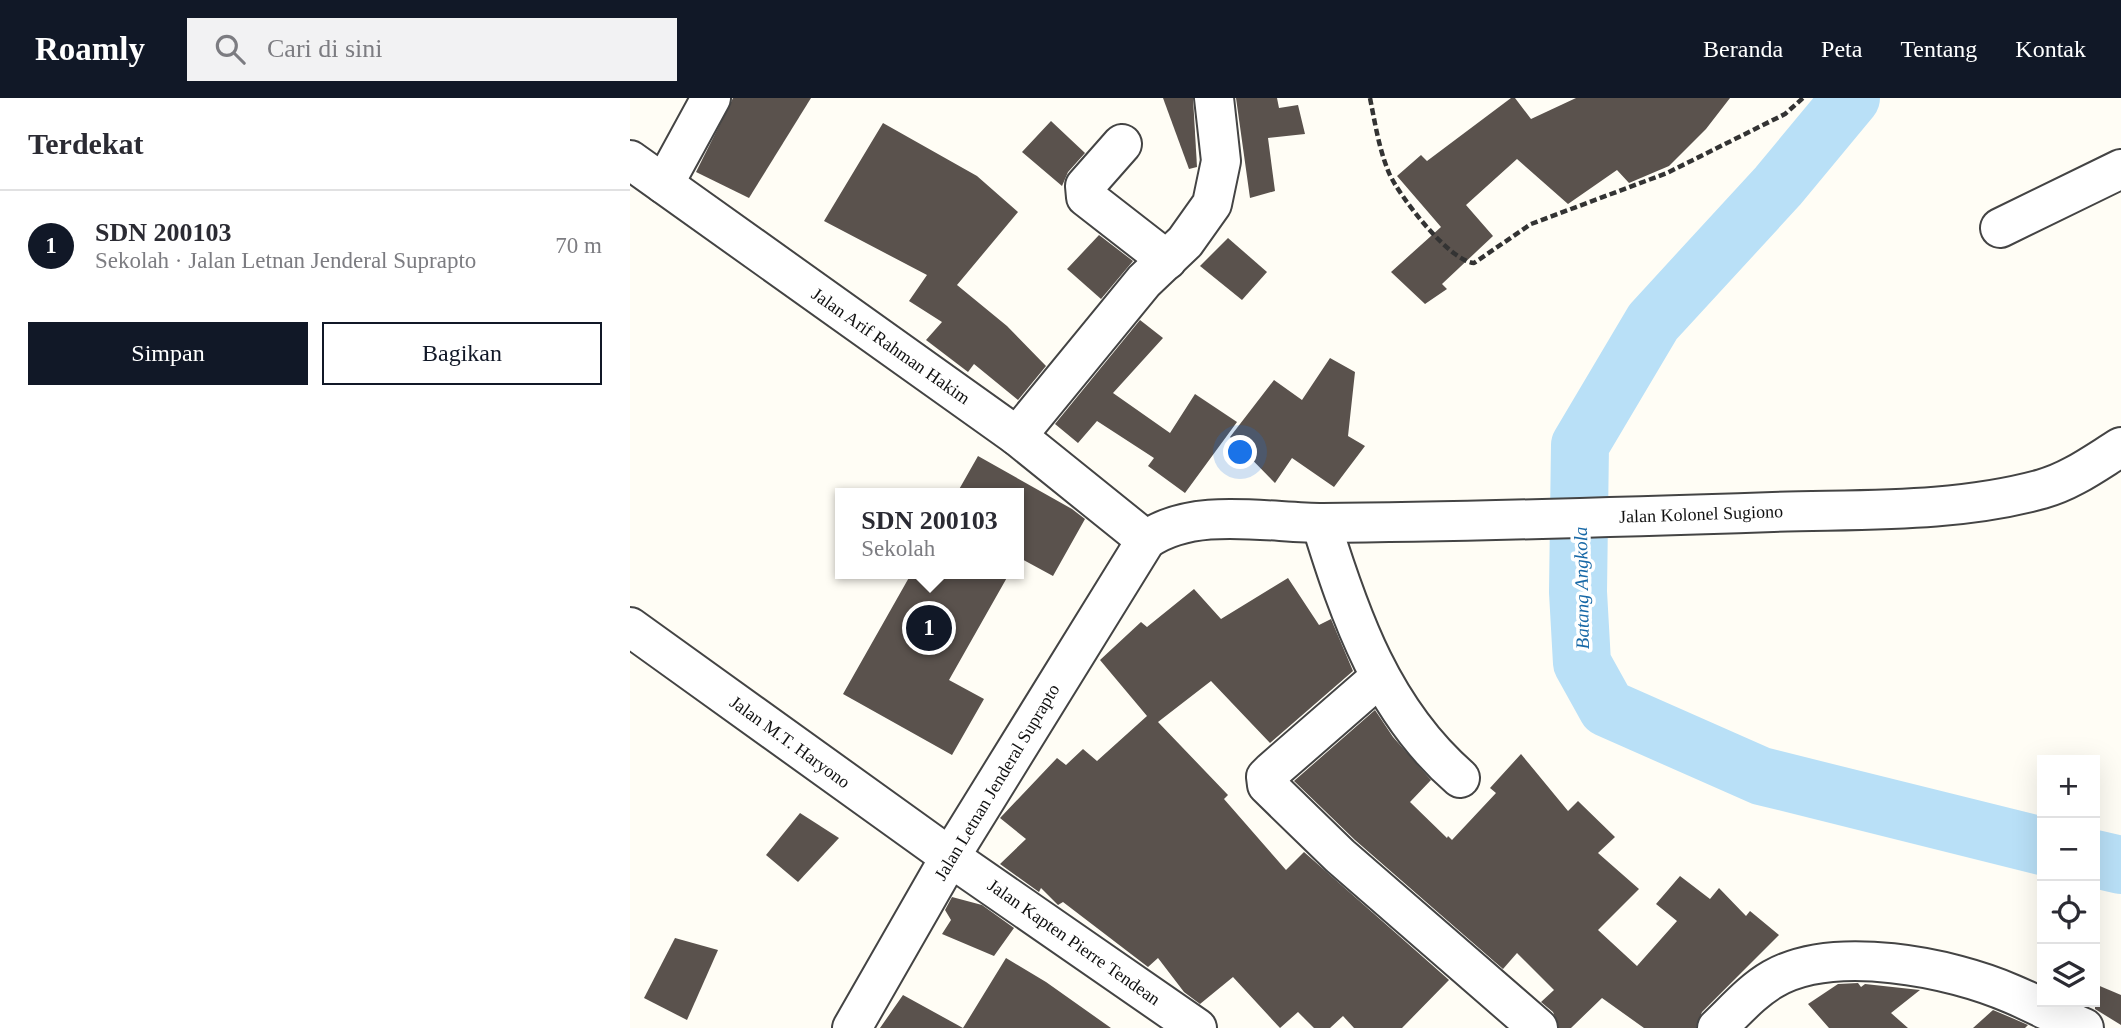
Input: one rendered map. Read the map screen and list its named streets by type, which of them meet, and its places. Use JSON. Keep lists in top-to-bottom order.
{
  "streets": {
    "street": [
      "Jalan Arif Rahman Hakim",
      "Jalan Kolonel Sugiono",
      "Jalan M.T. Haryono",
      "Jalan Letnan Jenderal Suprapto",
      "Jalan Kapten Pierre Tendean"
    ]
  },
  "crossings": [
    ["Jalan Arif Rahman Hakim", "Jalan Kolonel Sugiono"],
    ["Jalan Arif Rahman Hakim", "Jalan Letnan Jenderal Suprapto"],
    ["Jalan Kolonel Sugiono", "Jalan Letnan Jenderal Suprapto"],
    ["Jalan M.T. Haryono", "Jalan Letnan Jenderal Suprapto"],
    ["Jalan M.T. Haryono", "Jalan Kapten Pierre Tendean"],
    ["Jalan Letnan Jenderal Suprapto", "Jalan Kapten Pierre Tendean"]
  ],
  "water": ["Batang Angkola"],
  "page": {
    "header": "Roamly",
    "search": "Cari di sini",
    "nav": [
      "Beranda",
      "Peta",
      "Tentang",
      "Kontak"
    ],
    "heading": "Terdekat",
    "list": [
      {
        "mark": "1",
        "name": "SDN 200103",
        "note": "Sekolah · Jalan Letnan Jenderal Suprapto",
        "value": "70 m"
      }
    ],
    "buttons": ["Simpan", "Bagikan"],
    "popup": ["SDN 200103", "Sekolah"],
    "pins": "1",
    "map_buttons": ["+", "−"]
  }
}
